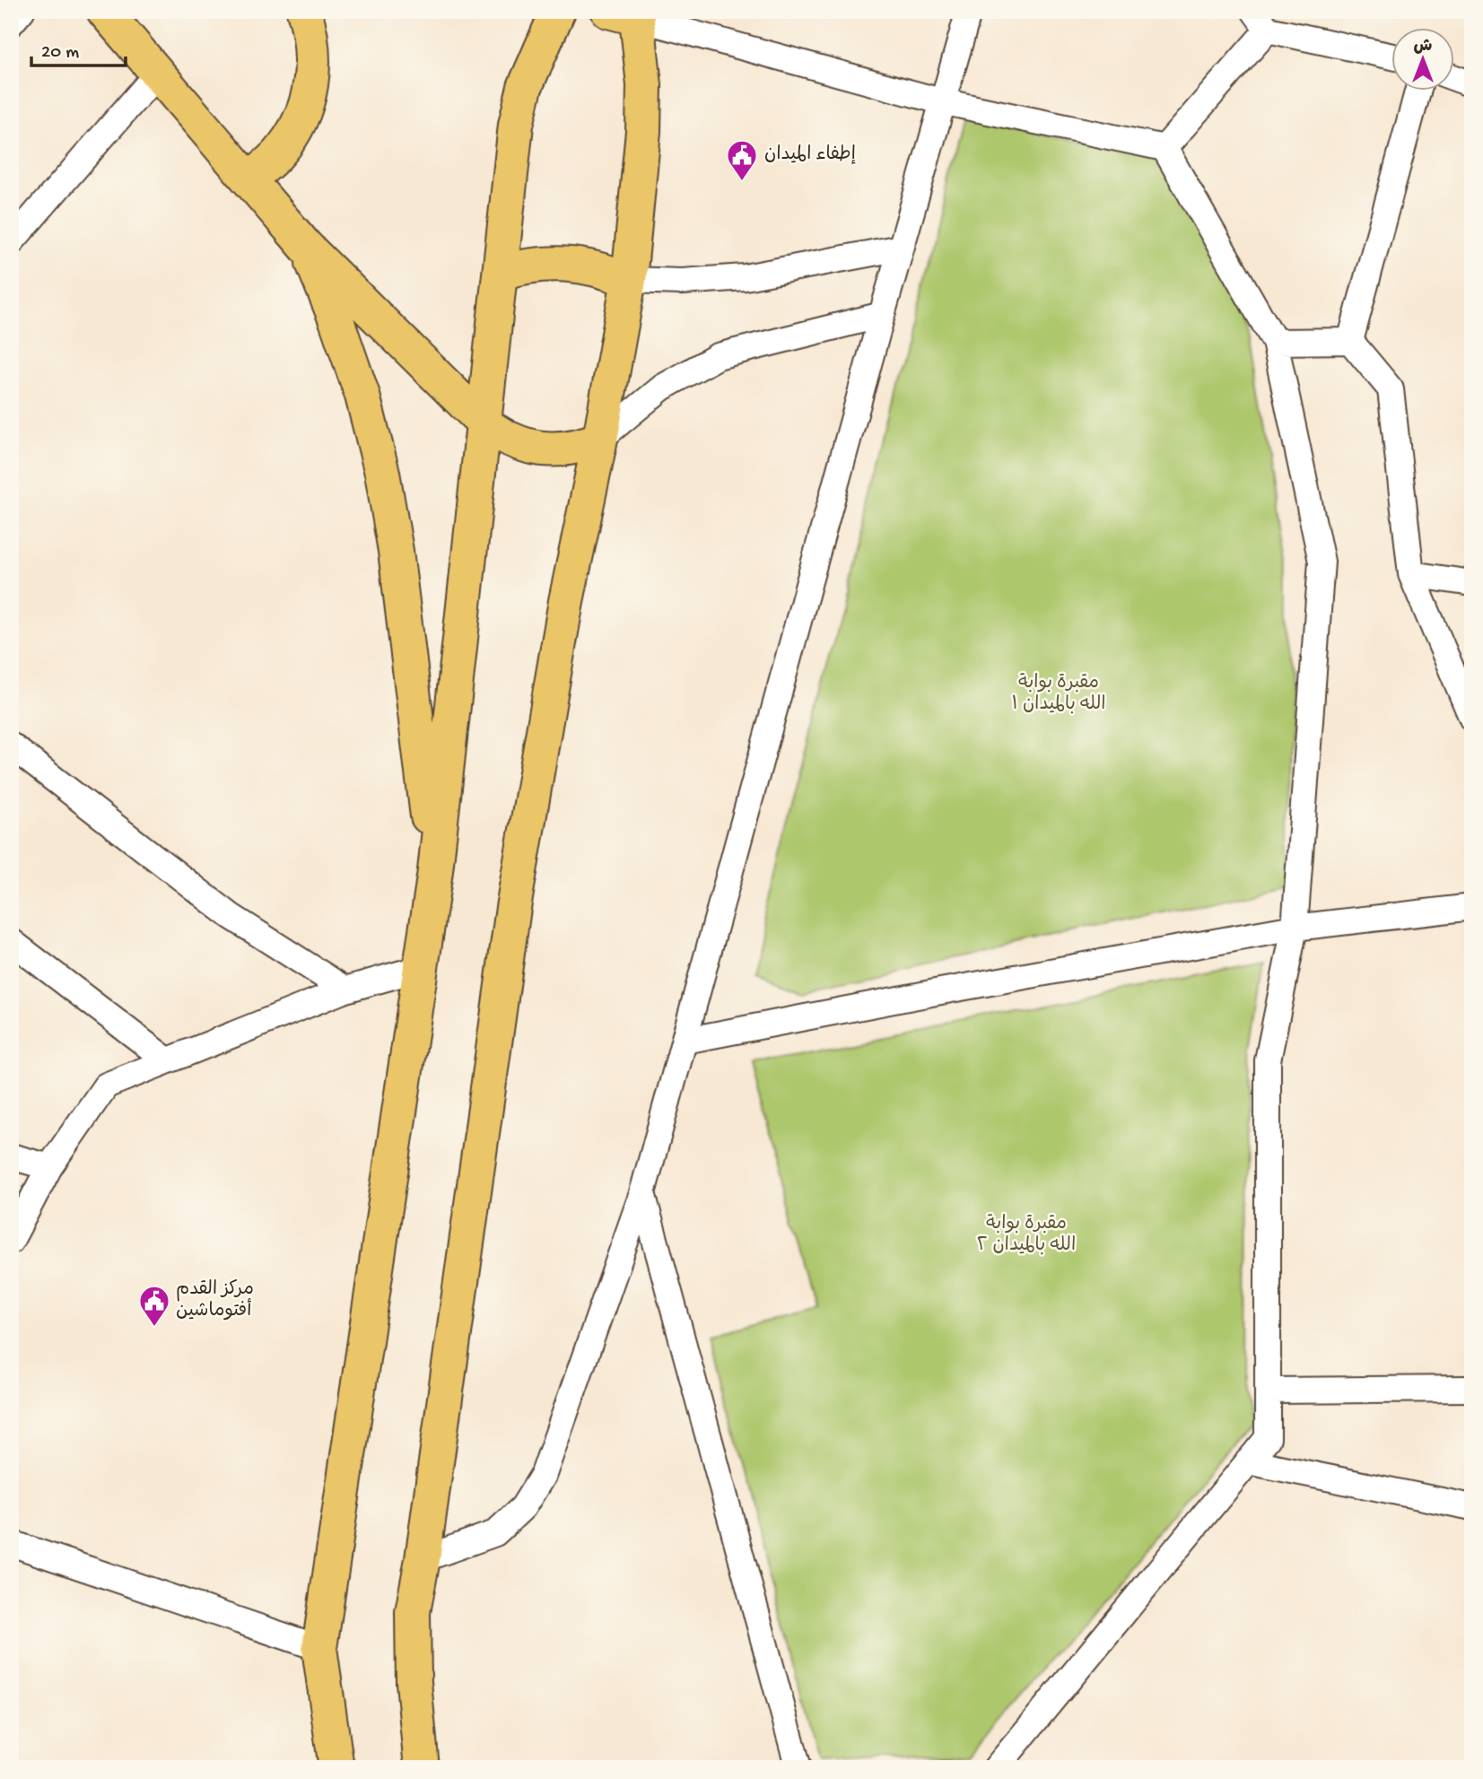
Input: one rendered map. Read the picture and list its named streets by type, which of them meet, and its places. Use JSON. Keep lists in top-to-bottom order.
{
  "parks": ["مقبرة بوابة الله بالميدان ١", "مقبرة بوابة الله بالميدان ٢"],
  "places": {
    "public building": ["إطفاء الميدان", "مركز القدم أفتوماشين"]
  },
  "scale_bar": "20 m",
  "north": "top"
}
